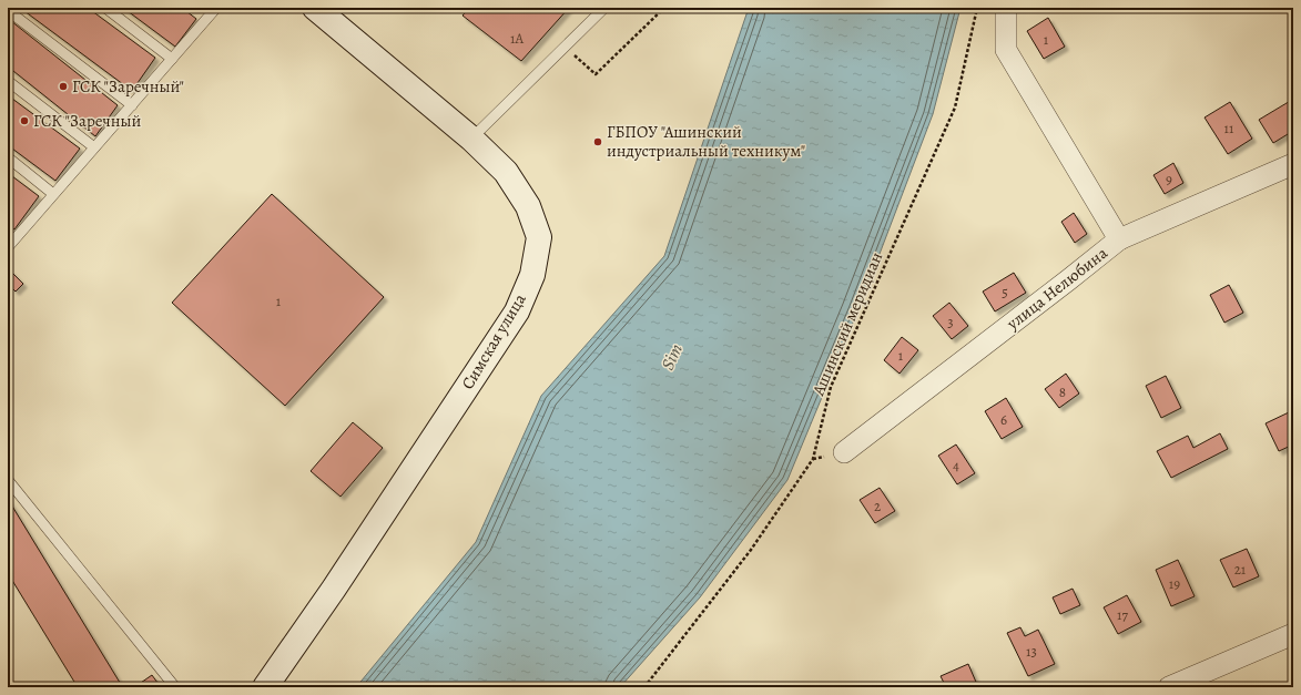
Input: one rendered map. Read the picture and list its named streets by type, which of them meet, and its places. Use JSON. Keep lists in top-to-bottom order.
{
  "streets": {
    "main road": ["Симская улица"],
    "street": ["улица Нелюбина"],
    "path": ["Ашинский меридиан"]
  },
  "water": ["Sim"],
  "places": ["ГСК \"Заречный\"", "ГСК \"Заречный", "ГБПОУ \"Ашинский индустриальный техникум\""],
  "house_numbers": [
    "1А",
    "1",
    "11",
    "9",
    "5",
    "1",
    "3",
    "1",
    "8",
    "6",
    "4",
    "2",
    "21",
    "19",
    "17",
    "13"
  ]
}
